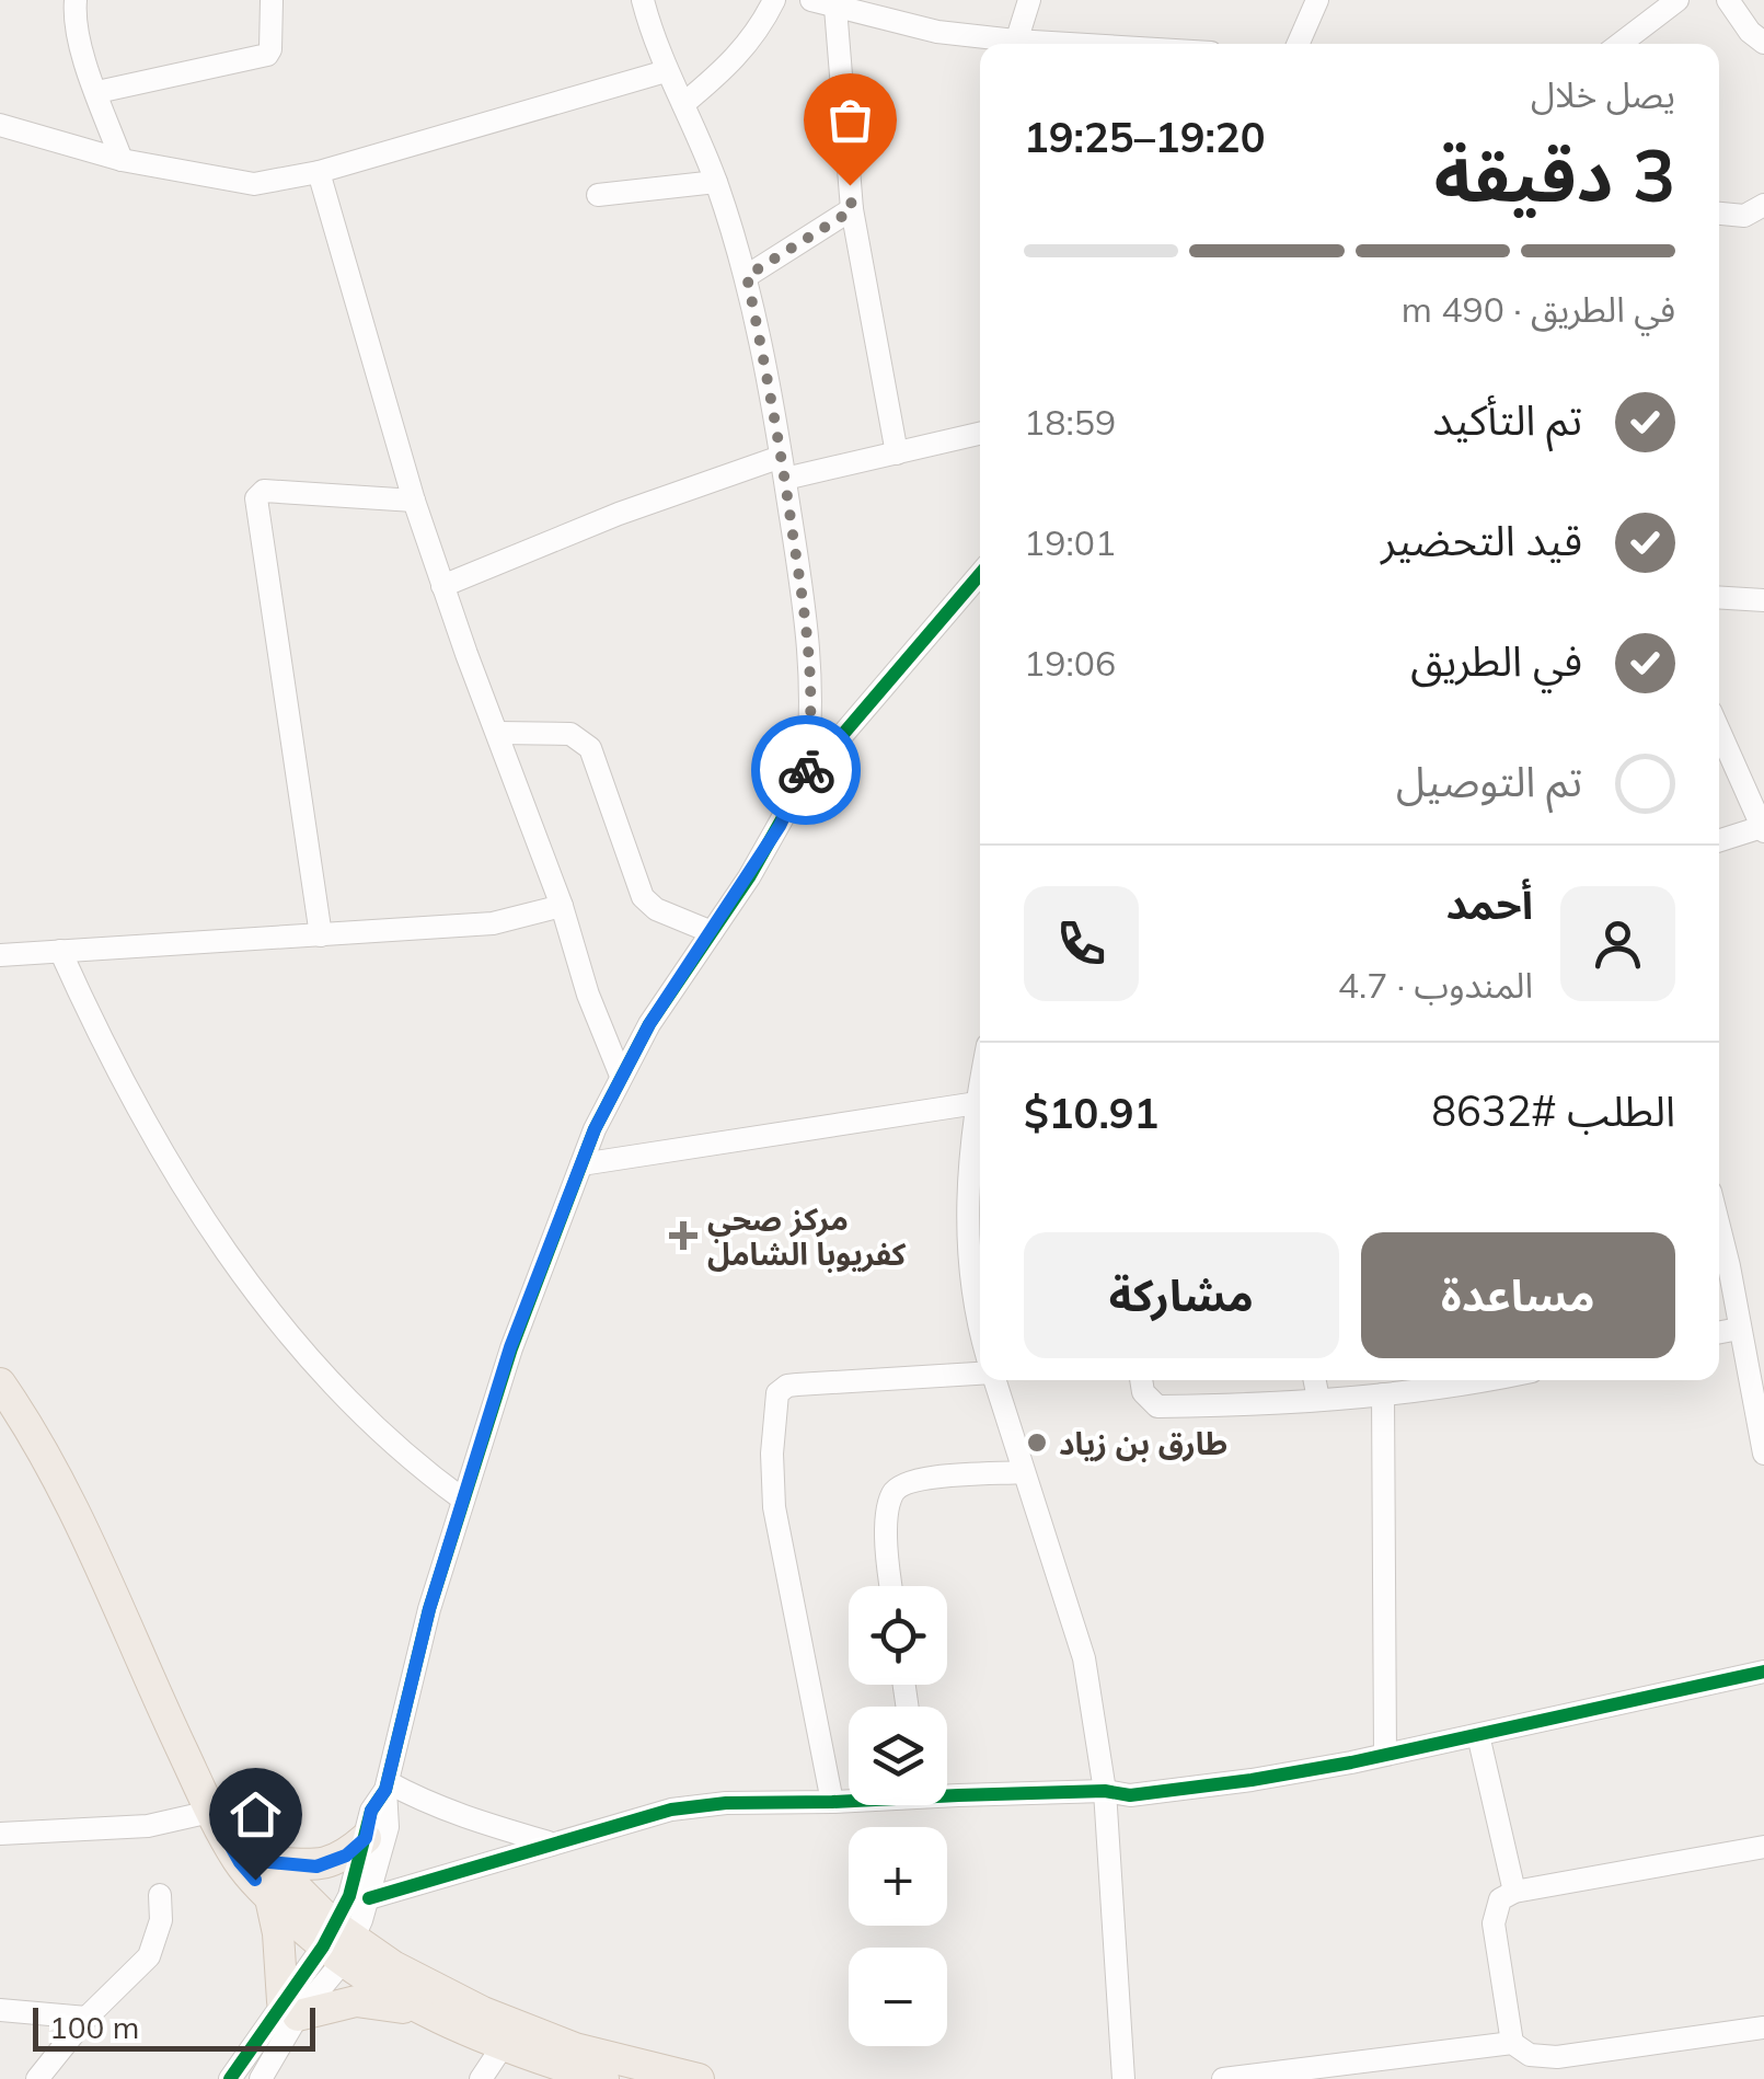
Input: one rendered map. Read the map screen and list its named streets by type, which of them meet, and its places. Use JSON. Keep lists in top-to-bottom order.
{
  "places": {
    "health": ["مركز صحي كفريوبا الشامل"],
    "other": ["طارق بن زياد"]
  },
  "scale_bar": "100 m",
  "page": {
    "heading": ["3 دقيقة", "يصل خلال", "19:20–19:25"],
    "panel": [
      "أحمد",
      "المندوب · 4.7",
      "الطلب #8632",
      "$10.91"
    ],
    "bar": "في الطريق · 490 m",
    "list": [
      ["تم التأكيد", "18:59"],
      ["قيد التحضير", "19:01"],
      ["في الطريق", "19:06"],
      "تم التوصيل"
    ],
    "buttons": ["مساعدة", "مشاركة"],
    "map_buttons": ["+", "−"],
    "scale": "100 m"
  }
}
